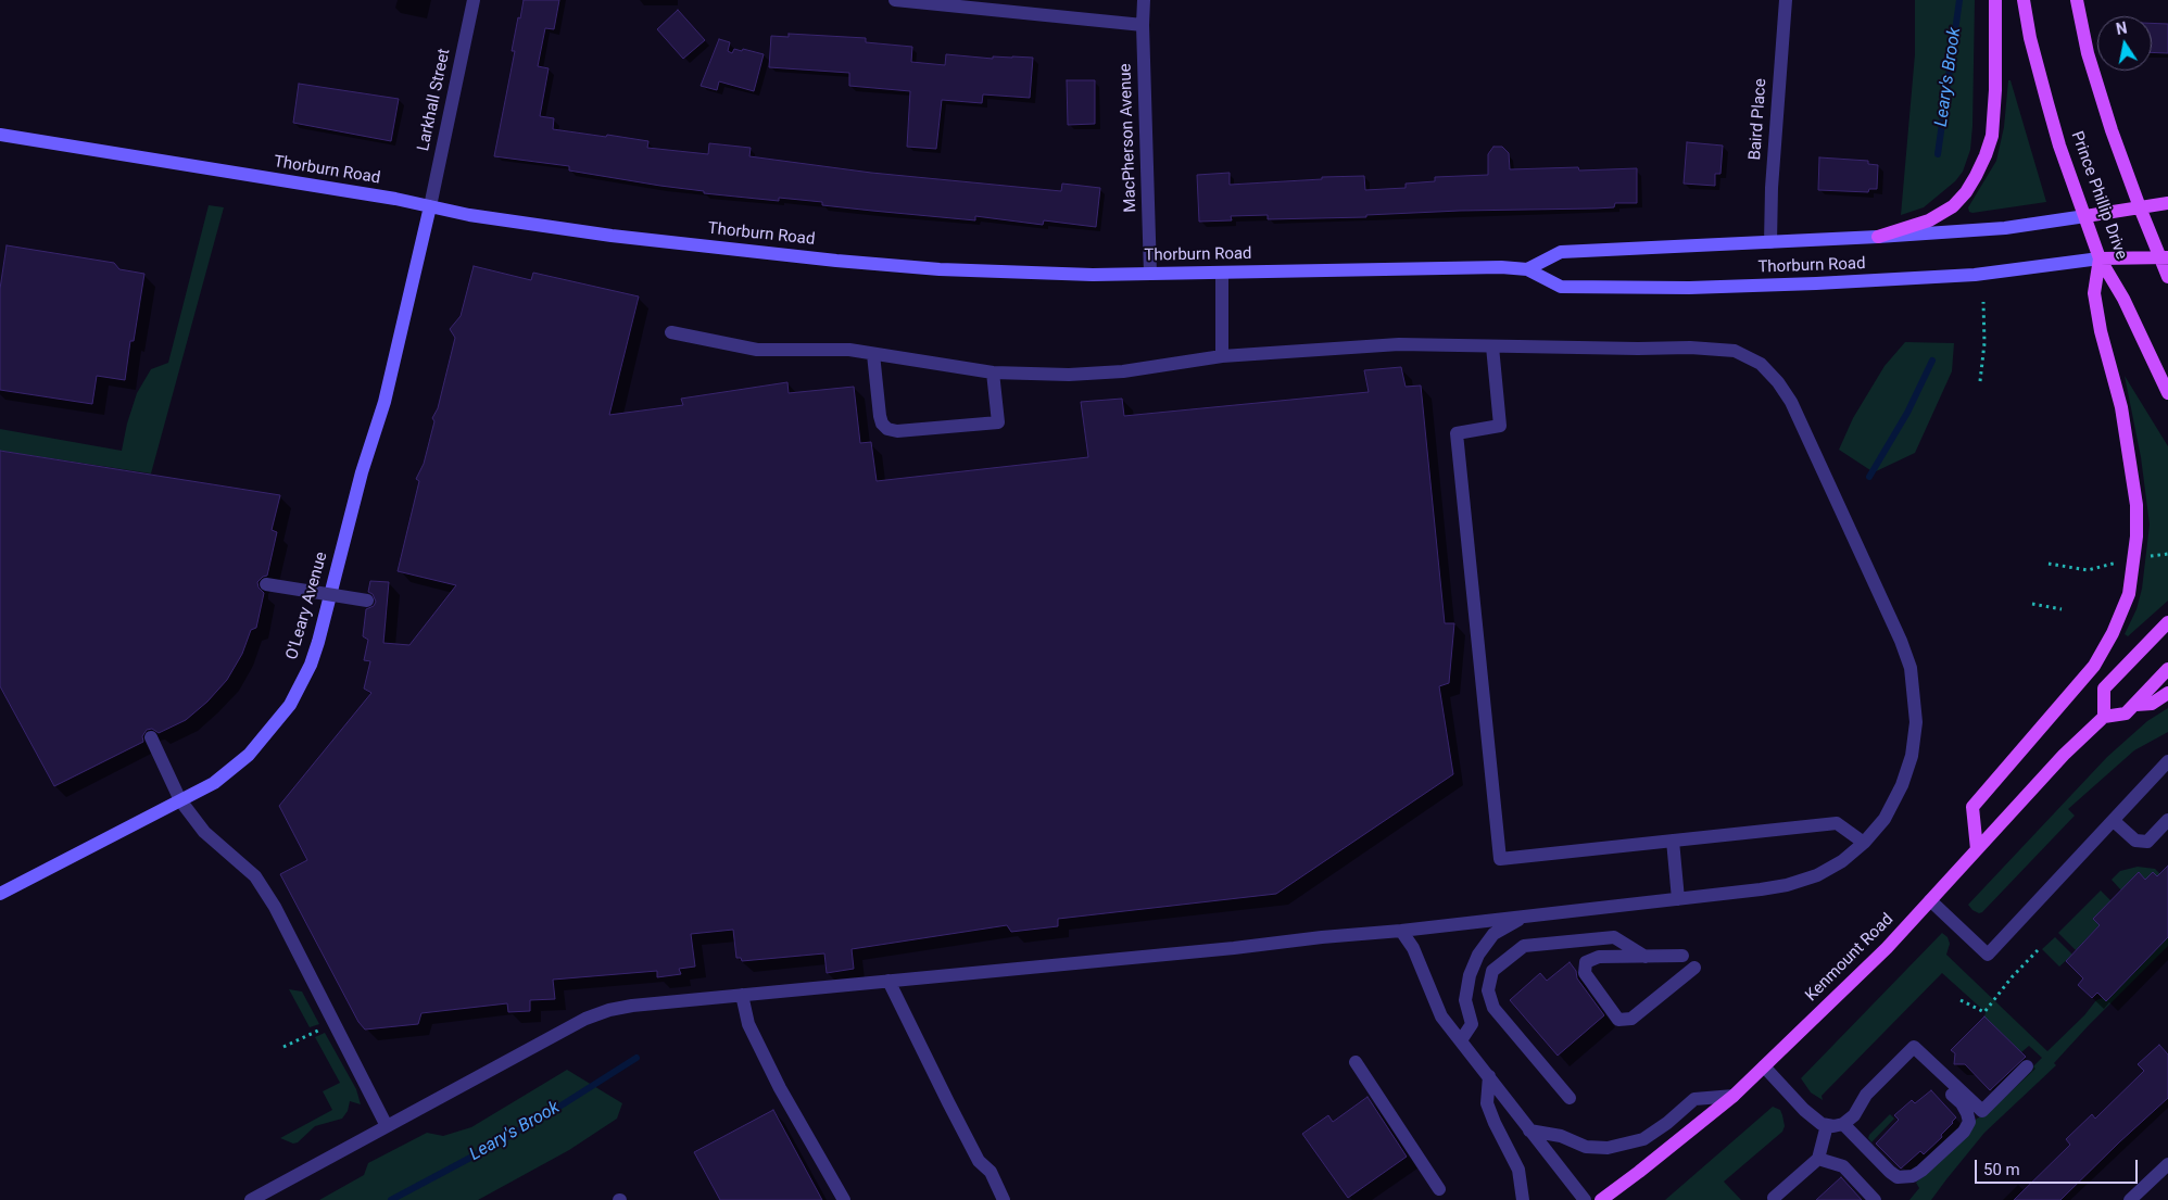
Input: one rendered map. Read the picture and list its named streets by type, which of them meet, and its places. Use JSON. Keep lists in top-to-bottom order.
{
  "streets": {
    "main road": [
      "Thorburn Road",
      "Prince Phillip Drive",
      "O'Leary Avenue",
      "Kenmount Road"
    ],
    "street": ["Larkhall Street", "Baird Place", "MacPherson Avenue"]
  },
  "crossings": [
    ["Larkhall Street", "Thorburn Road"],
    ["Larkhall Street", "O'Leary Avenue"],
    ["Baird Place", "Thorburn Road"],
    ["MacPherson Avenue", "Thorburn Road"],
    ["Thorburn Road", "Prince Phillip Drive"],
    ["Thorburn Road", "O'Leary Avenue"]
  ],
  "water": ["Leary's Brook"],
  "scale_bar": "50 m",
  "north": "top"
}
